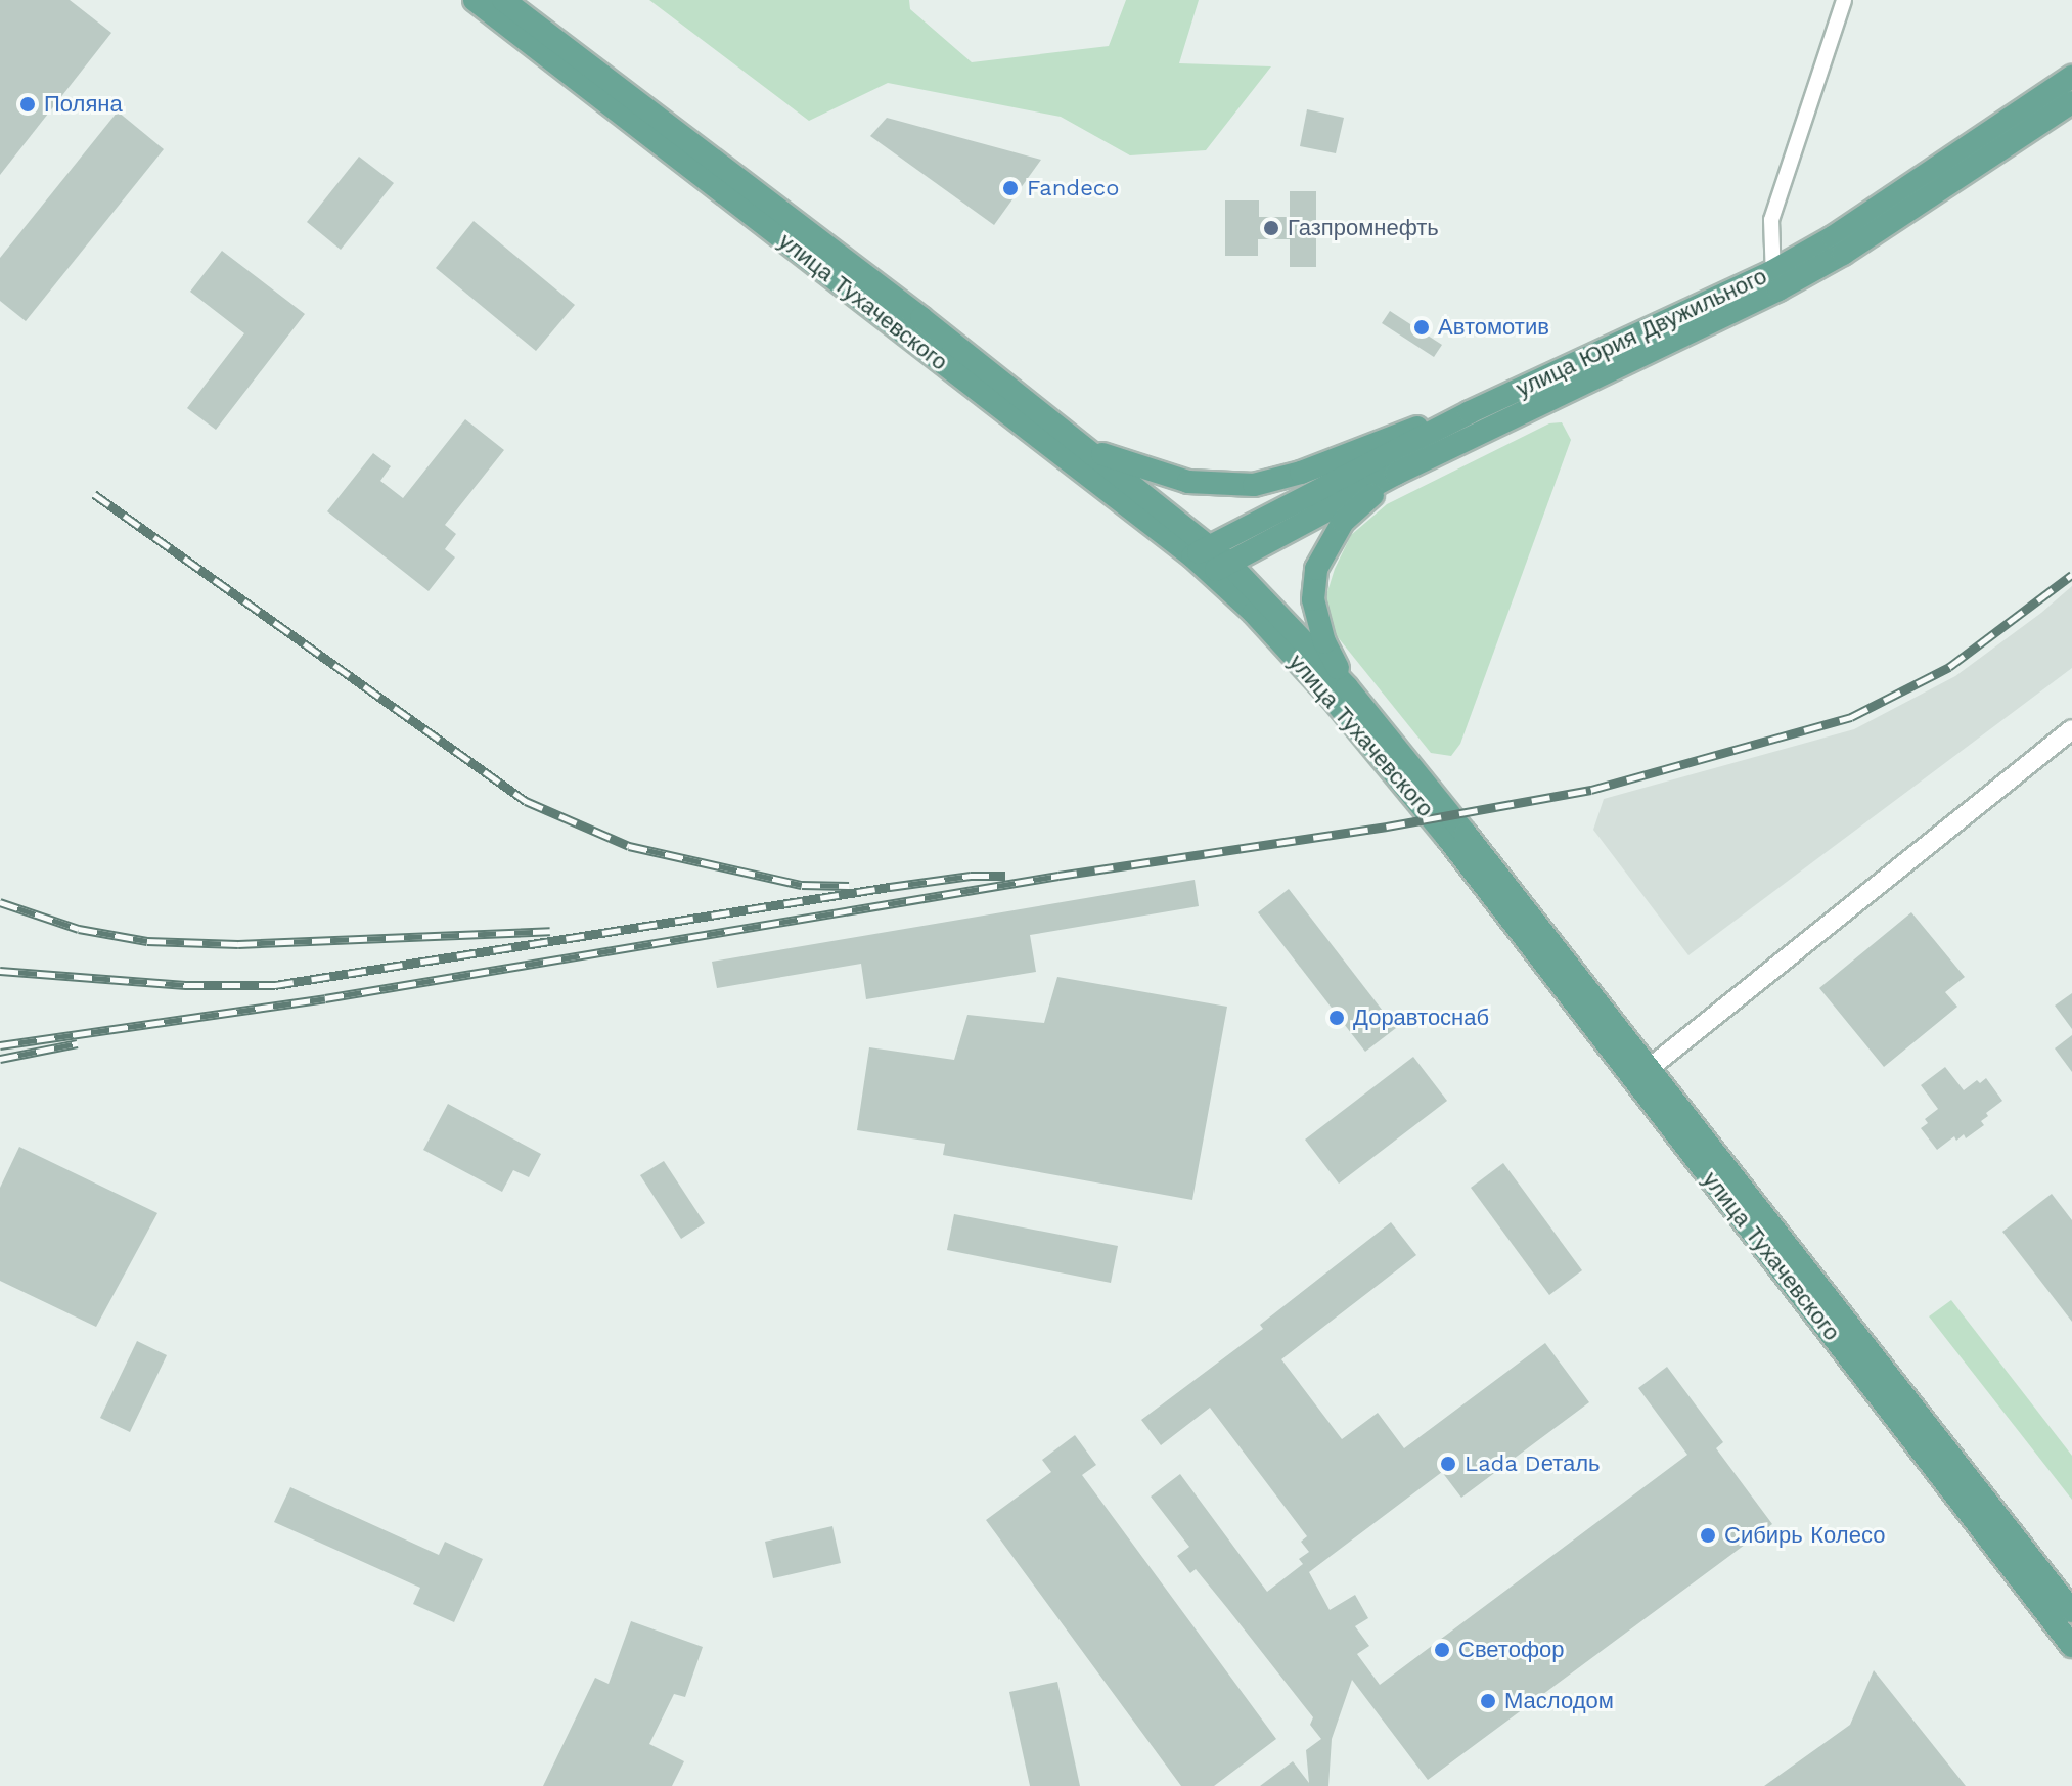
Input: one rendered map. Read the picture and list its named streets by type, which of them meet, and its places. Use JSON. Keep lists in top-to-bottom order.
{
  "streets": {
    "main road": ["улица Тухачевского", "улица Юрия Двужильного"]
  },
  "crossings": [
    ["улица Тухачевского", "улица Юрия Двужильного"]
  ],
  "places": [
    "Поляна",
    "Fandeco",
    "Газпромнефть",
    "Автомотив",
    "Доравтоснаб",
    "Lada Dеталь",
    "Сибирь Колесо",
    "Светофор",
    "Маслодом"
  ]
}
